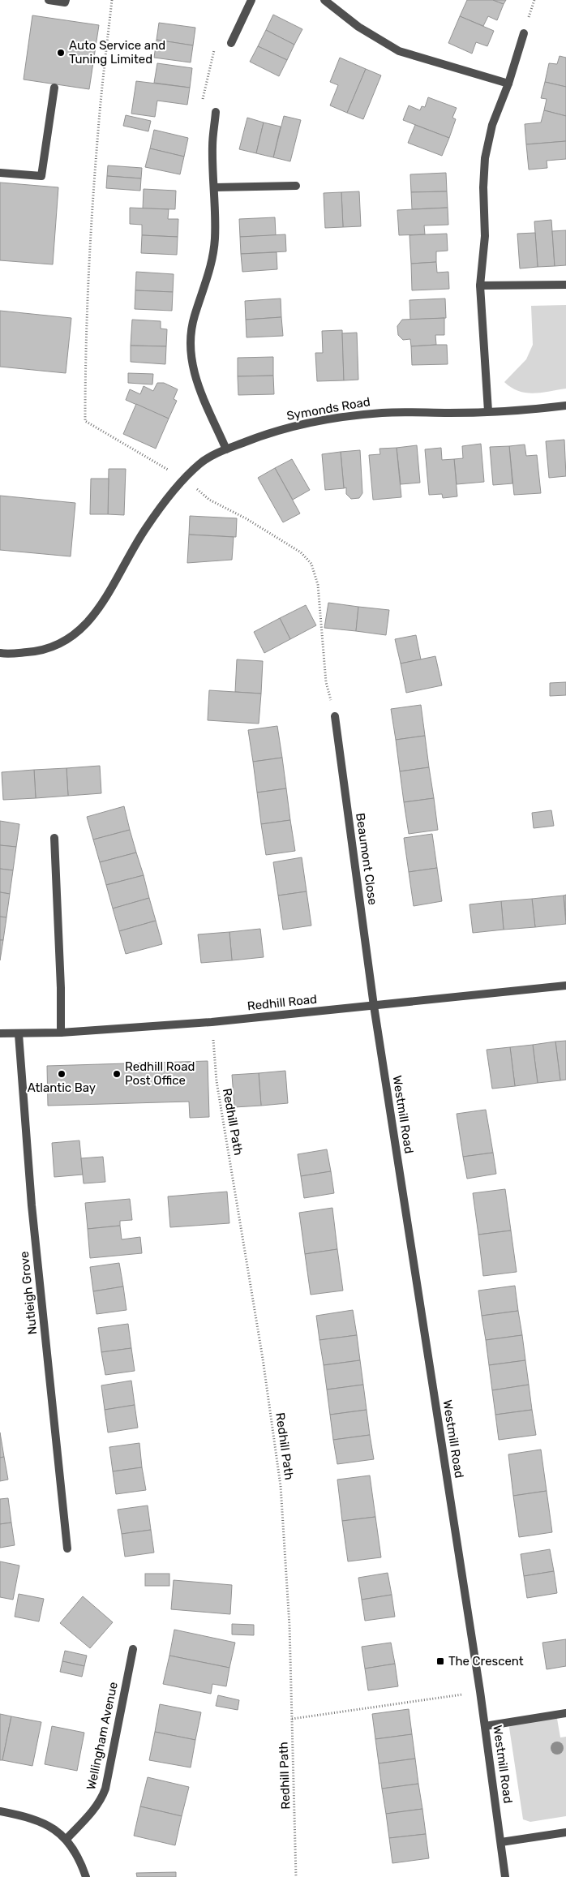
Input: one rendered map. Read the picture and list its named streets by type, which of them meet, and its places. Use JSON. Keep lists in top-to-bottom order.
{
  "streets": {
    "street": [
      "Symonds Road",
      "Beaumont Close",
      "Redhill Road",
      "Westmill Road",
      "Nutleigh Grove",
      "Wellingham Avenue"
    ],
    "path": ["Redhill Path"]
  },
  "crossings": [
    ["Beaumont Close", "Redhill Road"],
    ["Beaumont Close", "Westmill Road"],
    ["Redhill Road", "Westmill Road"],
    ["Redhill Road", "Redhill Path"],
    ["Redhill Road", "Nutleigh Grove"]
  ],
  "places": {
    "other": ["Auto Service and Tuning Limited", "Atlantic Bay", "Redhill Road Post Office"],
    "transit": ["The Crescent"]
  }
}
